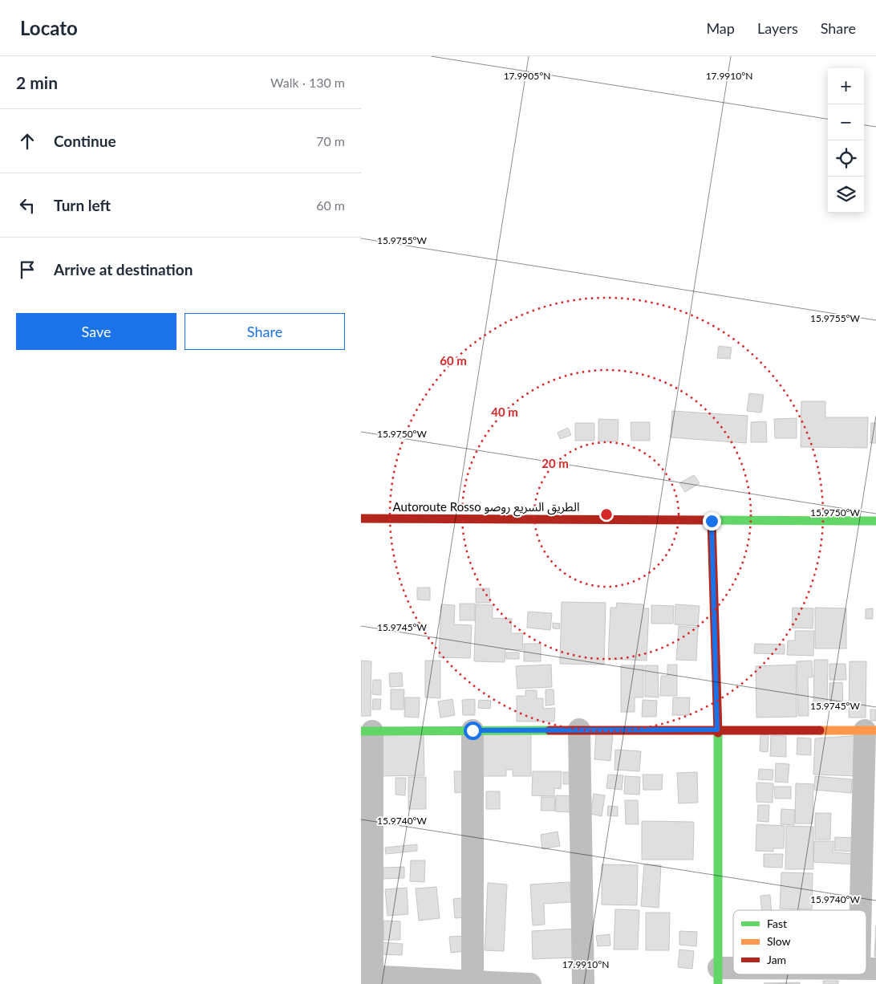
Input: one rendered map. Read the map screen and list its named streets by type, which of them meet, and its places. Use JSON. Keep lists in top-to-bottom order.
{
  "streets": {
    "main road": ["Autoroute Rosso الطريق السريع روصو"]
  },
  "legend": ["Fast", "Slow", "Jam"],
  "page": {
    "header": "Locato",
    "nav": ["Map", "Layers", "Share"],
    "heading": ["2 min", "Walk · 130 m"],
    "map_buttons": ["+", "−"],
    "list": [
      ["Continue", "70 m"],
      ["Turn left", "60 m"],
      "Arrive at destination"
    ],
    "buttons": ["Save", "Share"]
  },
  "coordinates": [
    "17.9905°N",
    "17.9910°N",
    "15.9755°W",
    "15.9750°W",
    "15.9745°W",
    "15.9740°W"
  ],
  "rings": ["60 m", "40 m", "20 m"]
}
